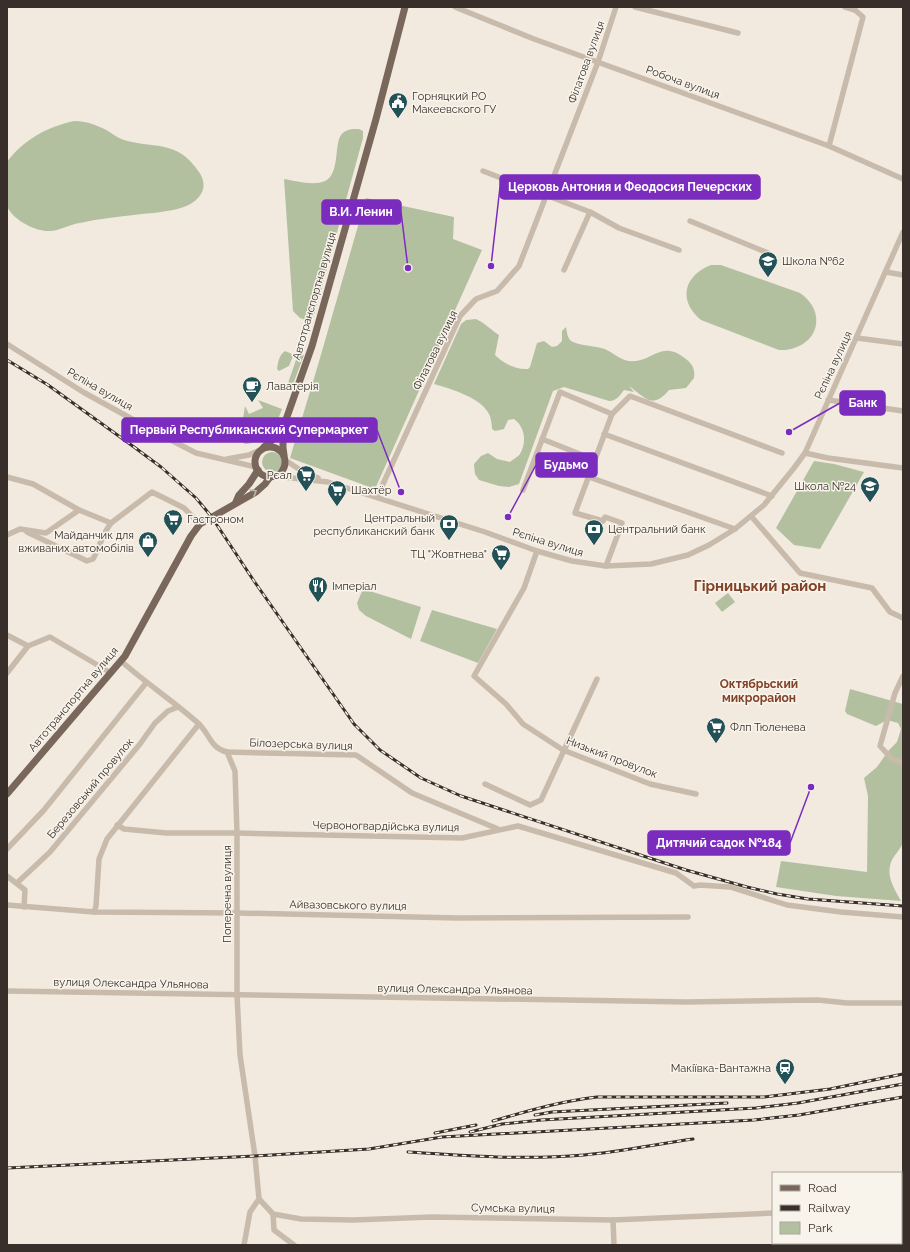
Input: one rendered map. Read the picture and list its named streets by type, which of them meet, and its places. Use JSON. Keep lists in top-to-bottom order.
{
  "streets": {
    "main road": ["Автотранспортна вулиця"],
    "street": [
      "Філатова вулиця",
      "Робоча вулиця",
      "Рєпіна вулиця",
      "Білозерська вулиця",
      "Низький провулок",
      "Березовський провулок",
      "Червоногвардійська вулиця",
      "Поперечна вулиця",
      "Айвазовського вулиця",
      "вулиця Олександра Ульянова",
      "Сумська вулиця"
    ]
  },
  "crossings": [
    ["Філатова вулиця", "Робоча вулиця"],
    ["Філатова вулиця", "Рєпіна вулиця"],
    ["Автотранспортна вулиця", "Рєпіна вулиця"],
    ["Рєпіна вулиця", "Низький провулок"],
    ["Білозерська вулиця", "Червоногвардійська вулиця"],
    ["Білозерська вулиця", "Поперечна вулиця"],
    ["Червоногвардійська вулиця", "Поперечна вулиця"],
    ["Поперечна вулиця", "Айвазовського вулиця"],
    ["Поперечна вулиця", "вулиця Олександра Ульянова"]
  ],
  "districts": ["Гірницький район", "Октябрьский микрорайон"],
  "places": {
    "public building": ["Горняцкий РО Макеевского ГУ"],
    "other": [
      "Церковь Антония и Феодосия Печерских",
      "В.И. Ленин",
      "Банк",
      "Первый Республиканский Супермаркет",
      "Будьмо",
      "Дитячий садок №184"
    ],
    "school or university": ["Школа №62", "Школа №24"],
    "cafe": ["Лаватерія"],
    "supermarket": [
      "Рєал",
      "Шахтёр",
      "Гастроном",
      "ТЦ \"Жовтнева\"",
      "Флп Тюленева"
    ],
    "bank": ["Центральный республиканский банк", "Центральний банк"],
    "shop": ["Майданчик для вживаних автомобілів"],
    "restaurant": ["Імперіал"],
    "station": ["Макіївка-Вантажна"]
  },
  "legend": ["Road", "Railway", "Park"]
}
